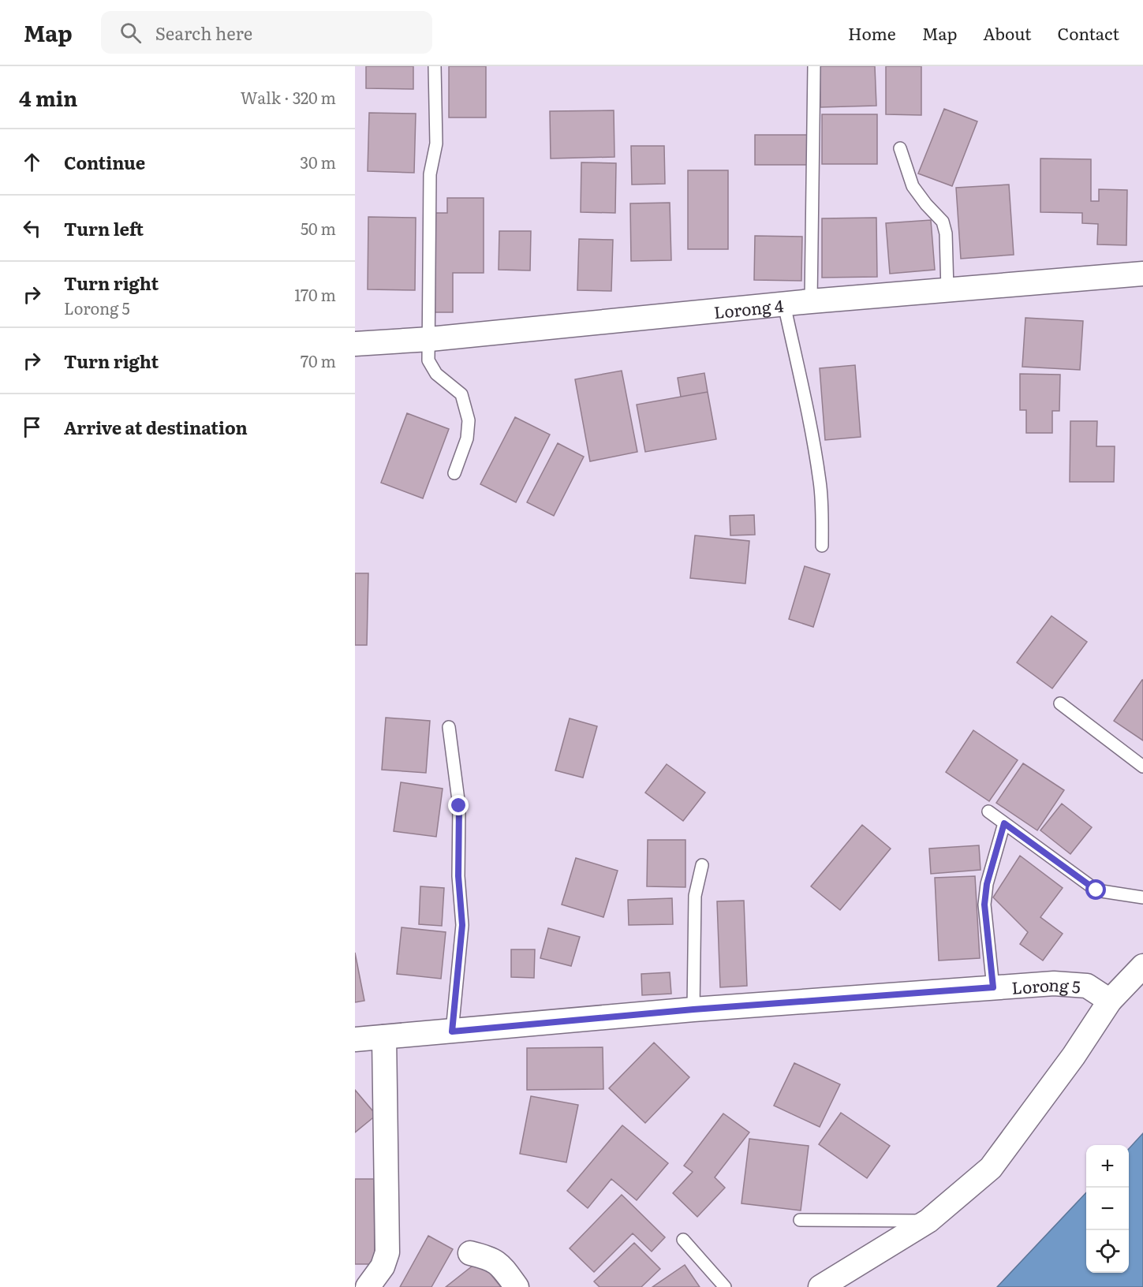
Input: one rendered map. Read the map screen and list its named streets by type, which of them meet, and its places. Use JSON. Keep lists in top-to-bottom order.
{
  "streets": {
    "street": ["Lorong 4", "Lorong 5"]
  },
  "page": {
    "header": "Map",
    "search": "Search here",
    "nav": [
      "Home",
      "Map",
      "About",
      "Contact"
    ],
    "heading": ["4 min", "Walk · 320 m"],
    "list": [
      ["Continue", "30 m"],
      ["Turn left", "50 m"],
      ["Turn right", "Lorong 5", "170 m"],
      ["Turn right", "70 m"],
      "Arrive at destination"
    ],
    "map_buttons": ["+", "−"]
  }
}
